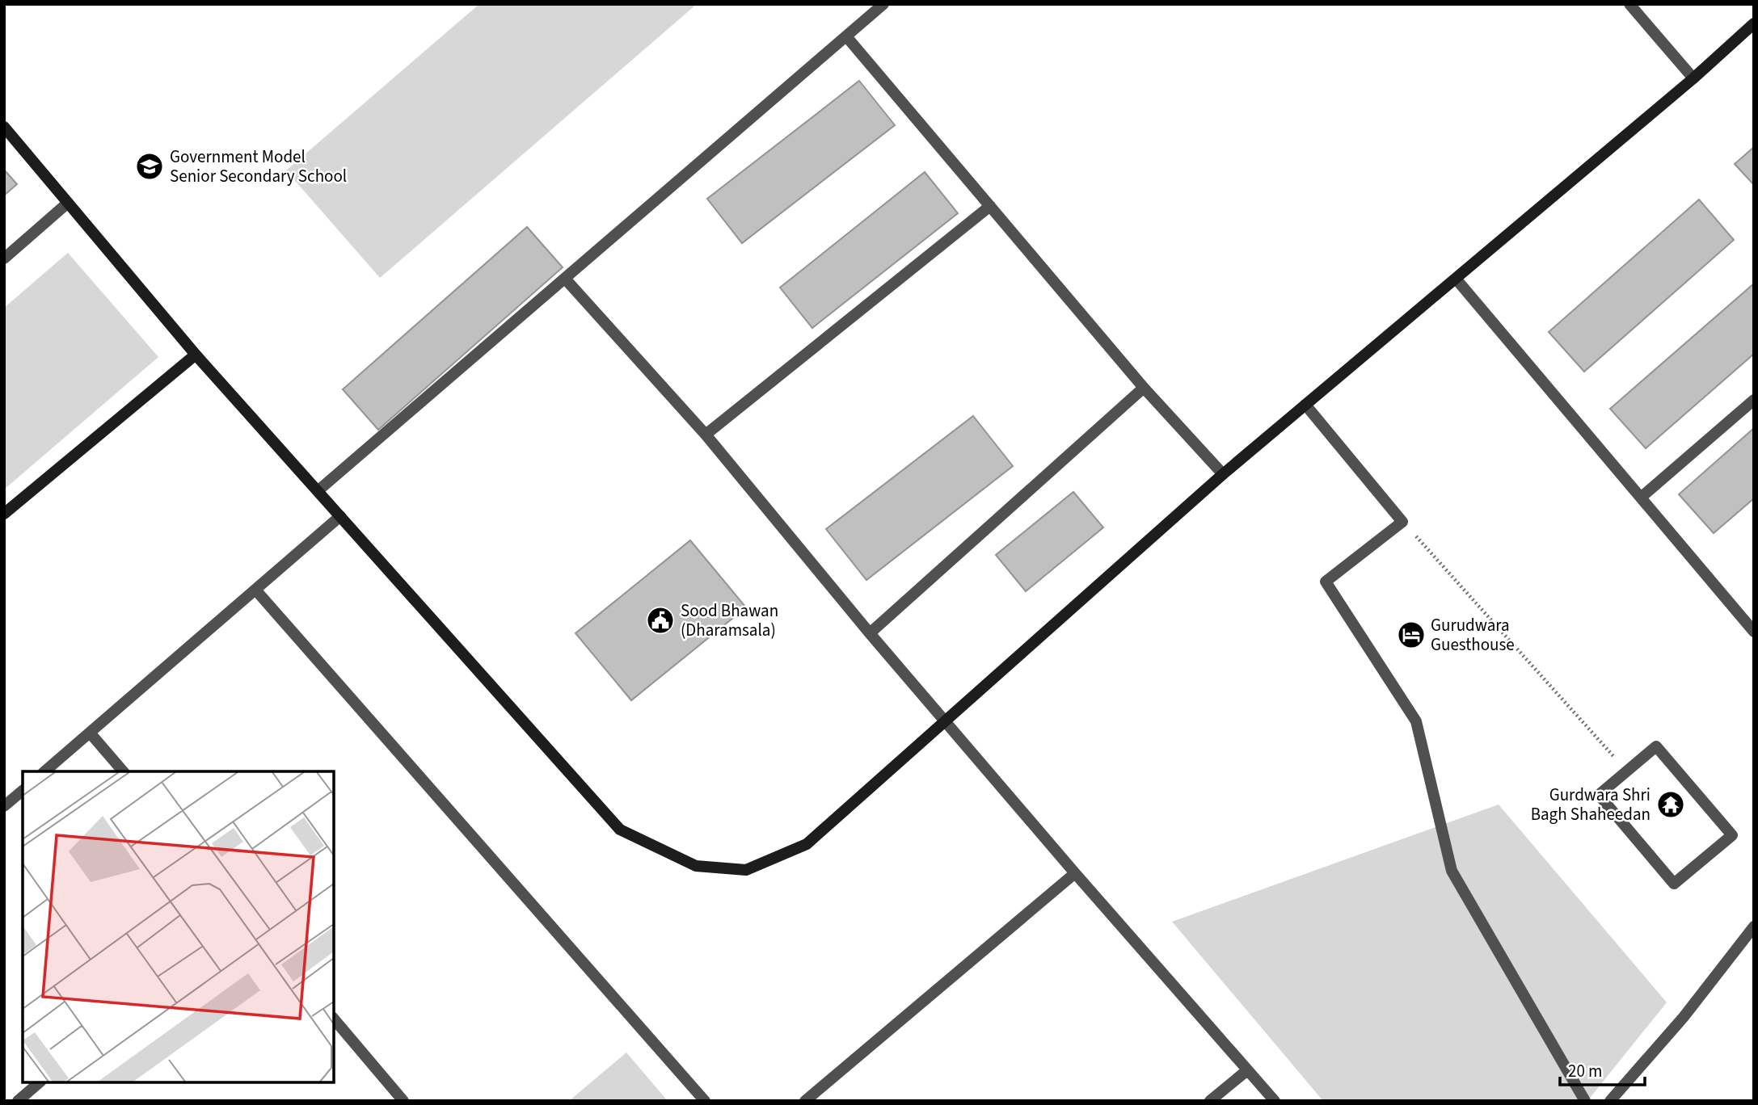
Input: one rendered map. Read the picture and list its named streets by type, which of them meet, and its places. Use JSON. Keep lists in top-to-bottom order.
{
  "places": {
    "school or university": ["Government Model Senior Secondary School"],
    "public building": ["Sood Bhawan (Dharamsala)"],
    "hotel": ["Gurudwara Guesthouse"],
    "temple": ["Gurdwara Shri Bagh Shaheedan"]
  },
  "scale_bar": "20 m"
}
